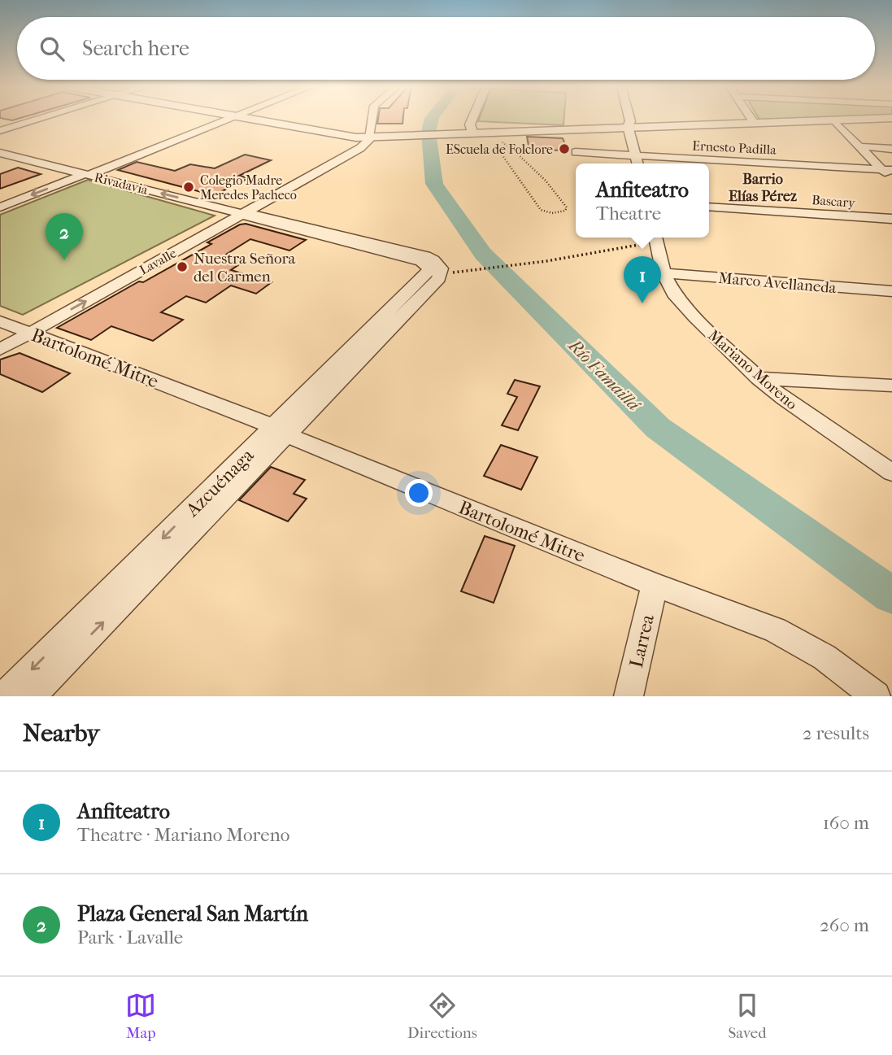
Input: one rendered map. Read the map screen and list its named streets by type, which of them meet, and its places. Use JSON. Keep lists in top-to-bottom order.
{
  "streets": {
    "street": [
      "Ernesto Padilla",
      "Rivadavia",
      "Bascary",
      "Lavalle",
      "Marco Avellaneda",
      "Bartolomé Mitre",
      "Mariano Moreno",
      "Azcuénaga",
      "Larrea"
    ]
  },
  "crossings": [
    ["Rivadavia", "Lavalle"],
    ["Rivadavia", "Azcuénaga"],
    ["Lavalle", "Bartolomé Mitre"],
    ["Marco Avellaneda", "Mariano Moreno"],
    ["Bartolomé Mitre", "Azcuénaga"],
    ["Bartolomé Mitre", "Larrea"]
  ],
  "one_way": ["Rivadavia"],
  "districts": ["Barrio Elías Pérez"],
  "water": ["Río Famaillá"],
  "places": ["EScuela de Folclore", "Colegio Madre Meredes Pacheco", "Nuestra Señora del Carmen"],
  "page": {
    "search": "Search here",
    "popup": ["Anfiteatro", "Theatre"],
    "pins": ["2", "1"],
    "heading": ["Nearby", "2 results"],
    "list": [
      {
        "mark": "1",
        "name": "Anfiteatro",
        "note": "Theatre · Mariano Moreno",
        "value": "160 m"
      },
      {
        "mark": "2",
        "name": "Plaza General San Martín",
        "note": "Park · Lavalle",
        "value": "260 m"
      }
    ],
    "nav": ["Map", "Directions", "Saved"]
  }
}
